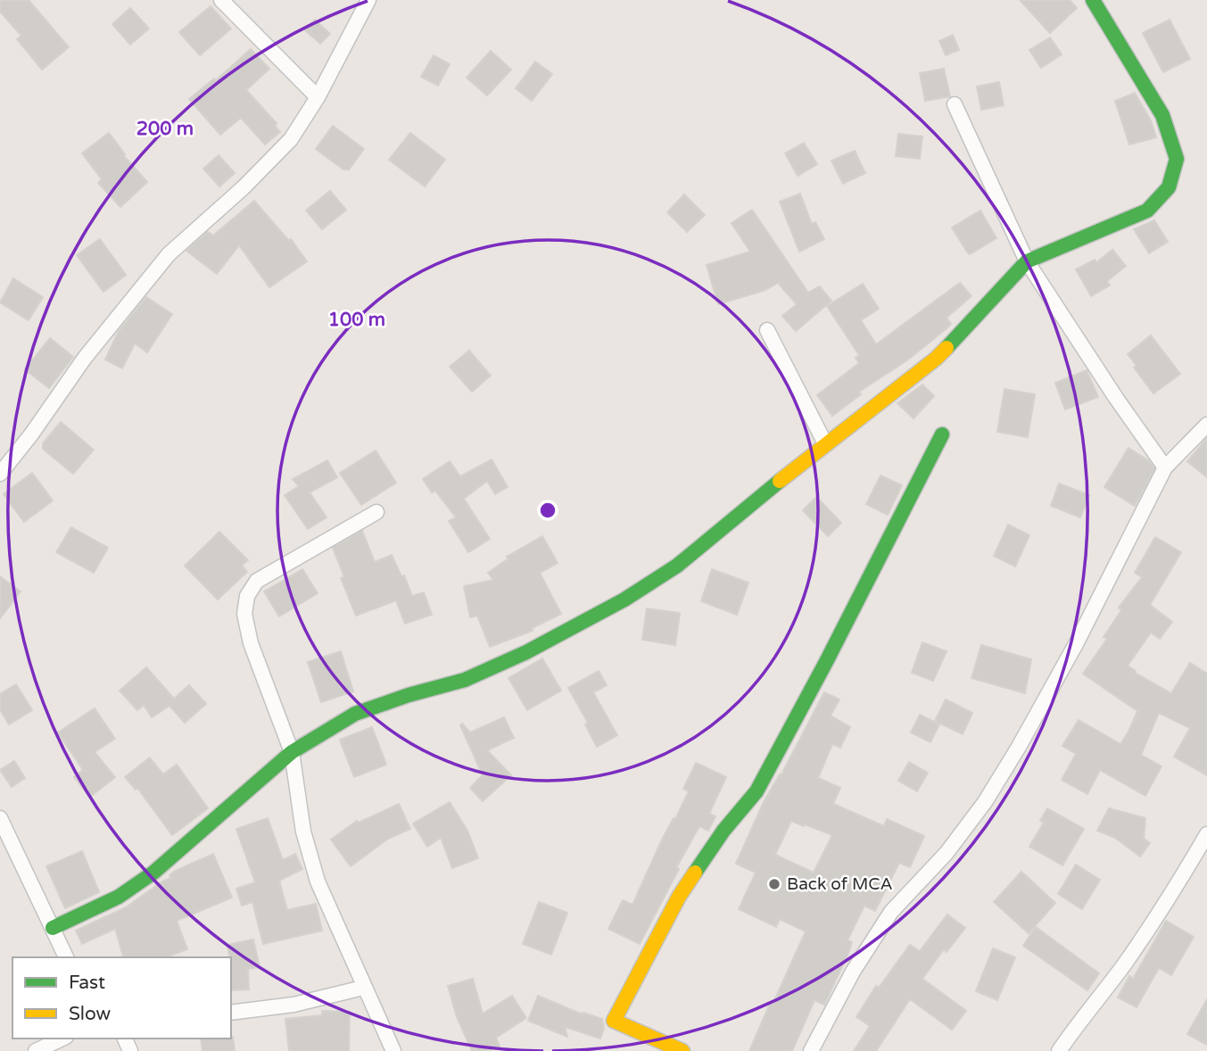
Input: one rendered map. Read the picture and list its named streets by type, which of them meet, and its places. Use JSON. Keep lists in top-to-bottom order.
{
  "places": ["Back of MCA"],
  "legend": ["Fast", "Slow"],
  "rings": ["200 m", "100 m"]
}
